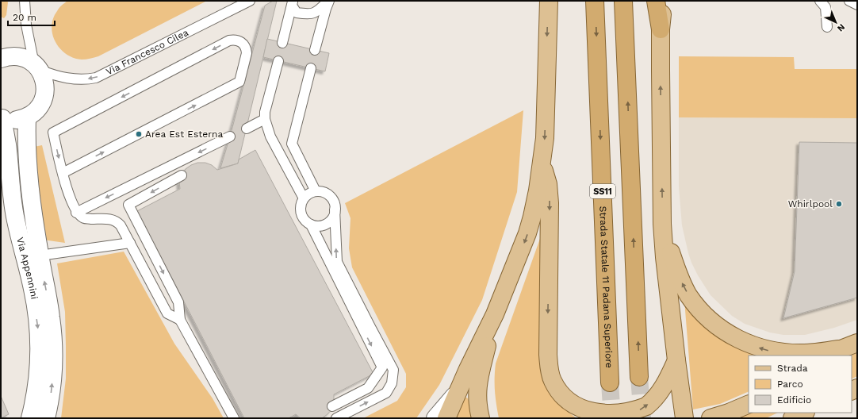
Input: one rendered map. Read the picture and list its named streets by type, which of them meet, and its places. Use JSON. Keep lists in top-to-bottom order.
{
  "streets": {
    "highway": ["SS11", "Strada Statale 11 Padana Superiore"],
    "street": ["Via Appennini"],
    "lane": ["Via Francesco Cilea"]
  },
  "one_way": ["Via Francesco Cilea"],
  "places": ["Area Est Esterna", "Whirlpool"],
  "legend": ["Strada", "Parco", "Edificio"],
  "scale_bar": "20 m",
  "north": "bottom right"
}
